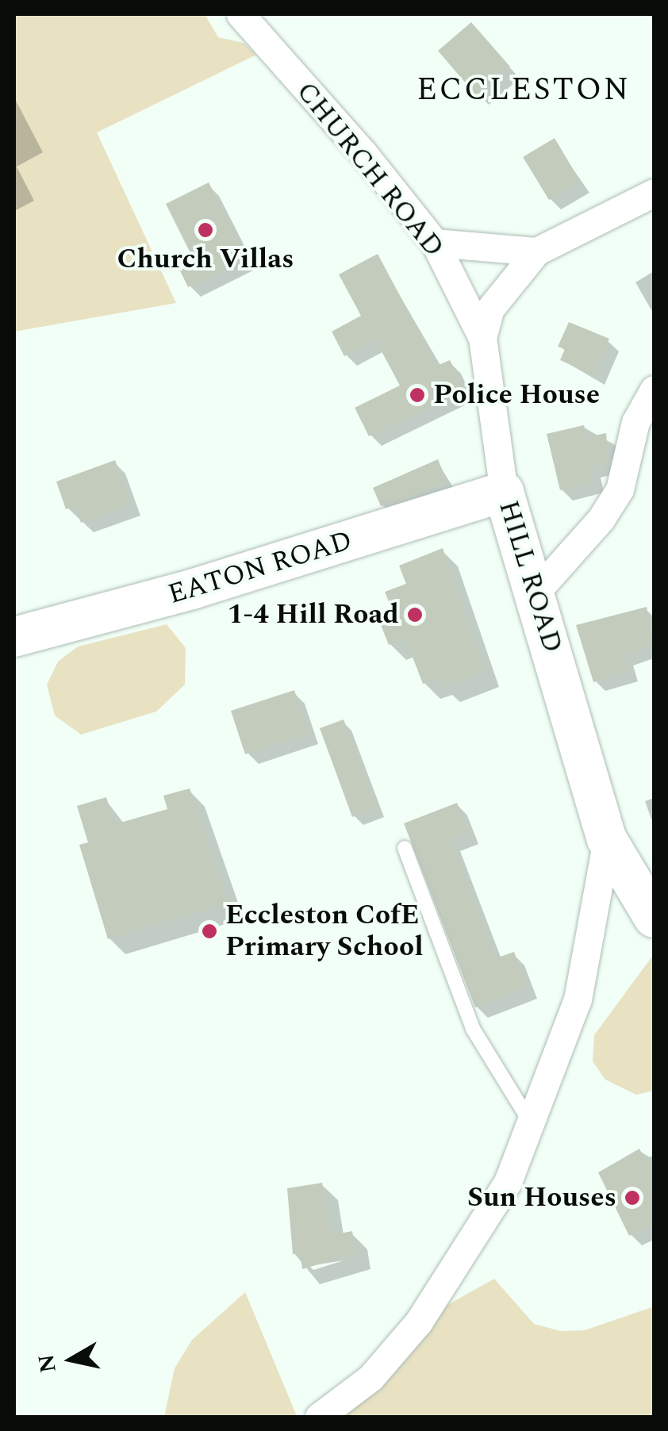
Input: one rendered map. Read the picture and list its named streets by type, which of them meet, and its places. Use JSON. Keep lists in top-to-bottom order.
{
  "streets": {
    "street": ["CHURCH ROAD", "EATON ROAD", "HILL ROAD"]
  },
  "crossings": [
    ["CHURCH ROAD", "HILL ROAD"],
    ["EATON ROAD", "HILL ROAD"]
  ],
  "districts": ["ECCLESTON"],
  "places": [
    "Church Villas",
    "Police House",
    "1-4 Hill Road",
    "Eccleston CofE Primary School",
    "Sun Houses"
  ],
  "north": "left"
}
